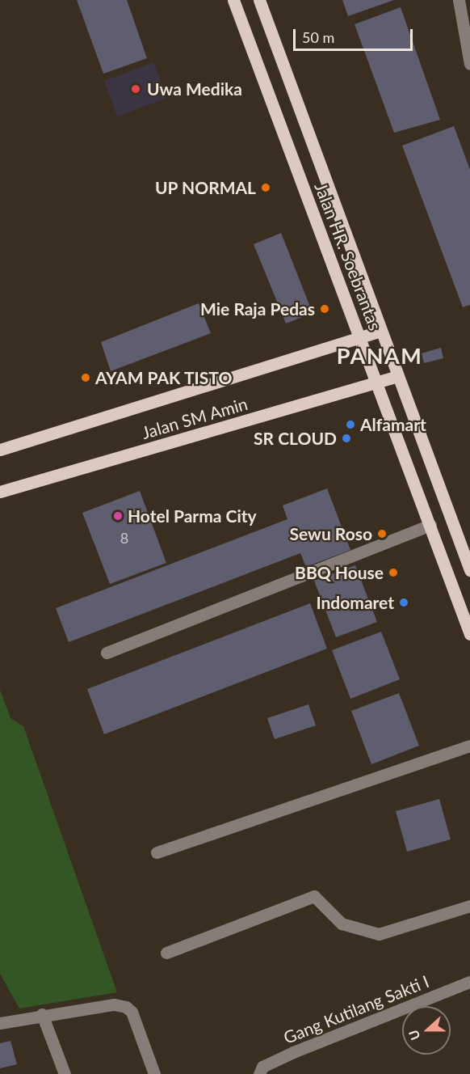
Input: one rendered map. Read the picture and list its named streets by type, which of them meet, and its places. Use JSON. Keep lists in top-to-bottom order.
{
  "streets": {
    "main road": ["Jalan HR. Soebrantas", "Jalan SM Amin"],
    "street": ["Gang Kutilang Sakti I"]
  },
  "crossings": [
    ["Jalan HR. Soebrantas", "Jalan SM Amin"]
  ],
  "districts": ["PANAM"],
  "places": [
    "Uwa Medika",
    "UP NORMAL",
    "Mie Raja Pedas",
    "AYAM PAK TISTO",
    "Alfamart",
    "SR CLOUD",
    "Hotel Parma City",
    "Sewu Roso",
    "BBQ House",
    "Indomaret"
  ],
  "house_numbers": ["8"],
  "scale_bar": "50 m",
  "north": "left"
}
